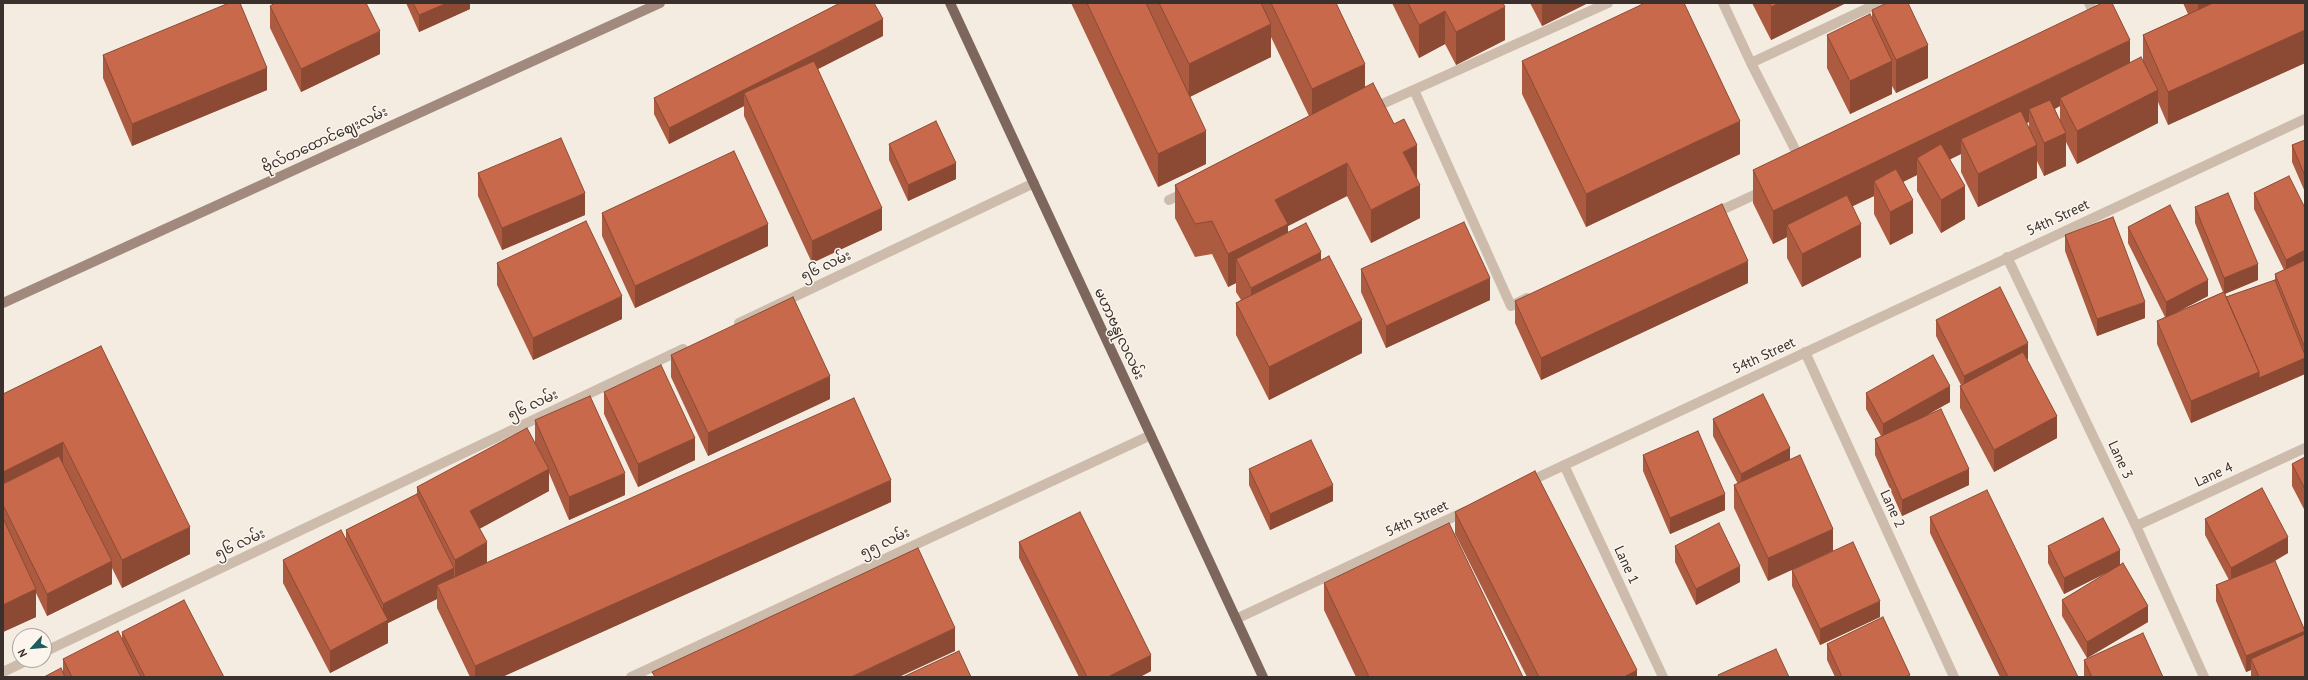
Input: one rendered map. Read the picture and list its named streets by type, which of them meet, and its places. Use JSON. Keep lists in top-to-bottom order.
{
  "streets": {
    "main road": ["ဗိုလ်တထောင်ဈေးလမ်း", "မဟာဗန္ဓုလလမ်း"],
    "street": [
      "54th Street",
      "၅၆ လမ်း",
      "Lane 3",
      "Lane 4",
      "Lane 2",
      "၅၅ လမ်း",
      "Lane 1"
    ]
  },
  "crossings": [
    ["54th Street", "မဟာဗန္ဓုလလမ်း"],
    ["54th Street", "Lane 3"],
    ["54th Street", "Lane 2"],
    ["54th Street", "Lane 1"],
    ["၅၆ လမ်း", "မဟာဗန္ဓုလလမ်း"],
    ["မဟာဗန္ဓုလလမ်း", "၅၅ လမ်း"],
    ["Lane 3", "Lane 4"]
  ],
  "north": "bottom left"
}
